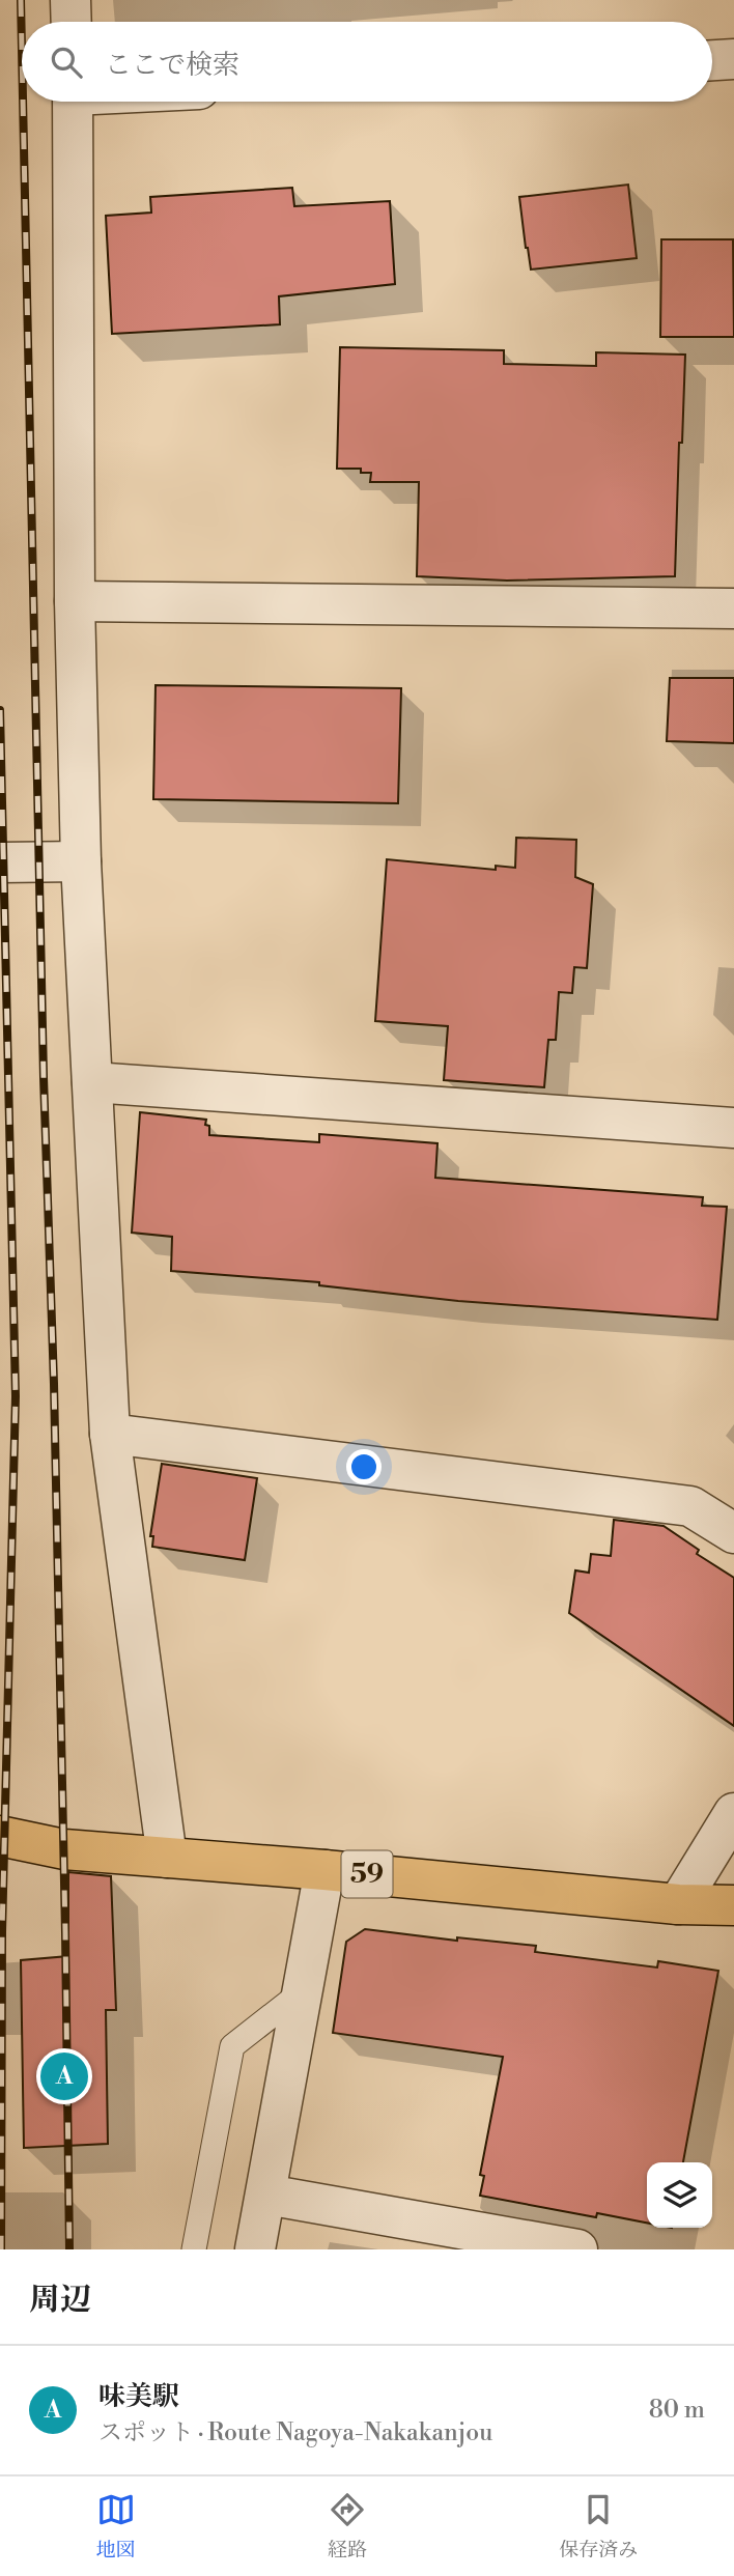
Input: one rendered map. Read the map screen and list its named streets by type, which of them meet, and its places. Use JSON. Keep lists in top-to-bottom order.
{
  "streets": {
    "main road": ["59"]
  },
  "page": {
    "search": "ここで検索",
    "pins": "A",
    "heading": "周辺",
    "list": [
      {
        "mark": "A",
        "name": "味美駅",
        "note": "スポット · Route Nagoya-Nakakanjou",
        "value": "80 m"
      }
    ],
    "nav": ["地図", "経路", "保存済み"]
  }
}
